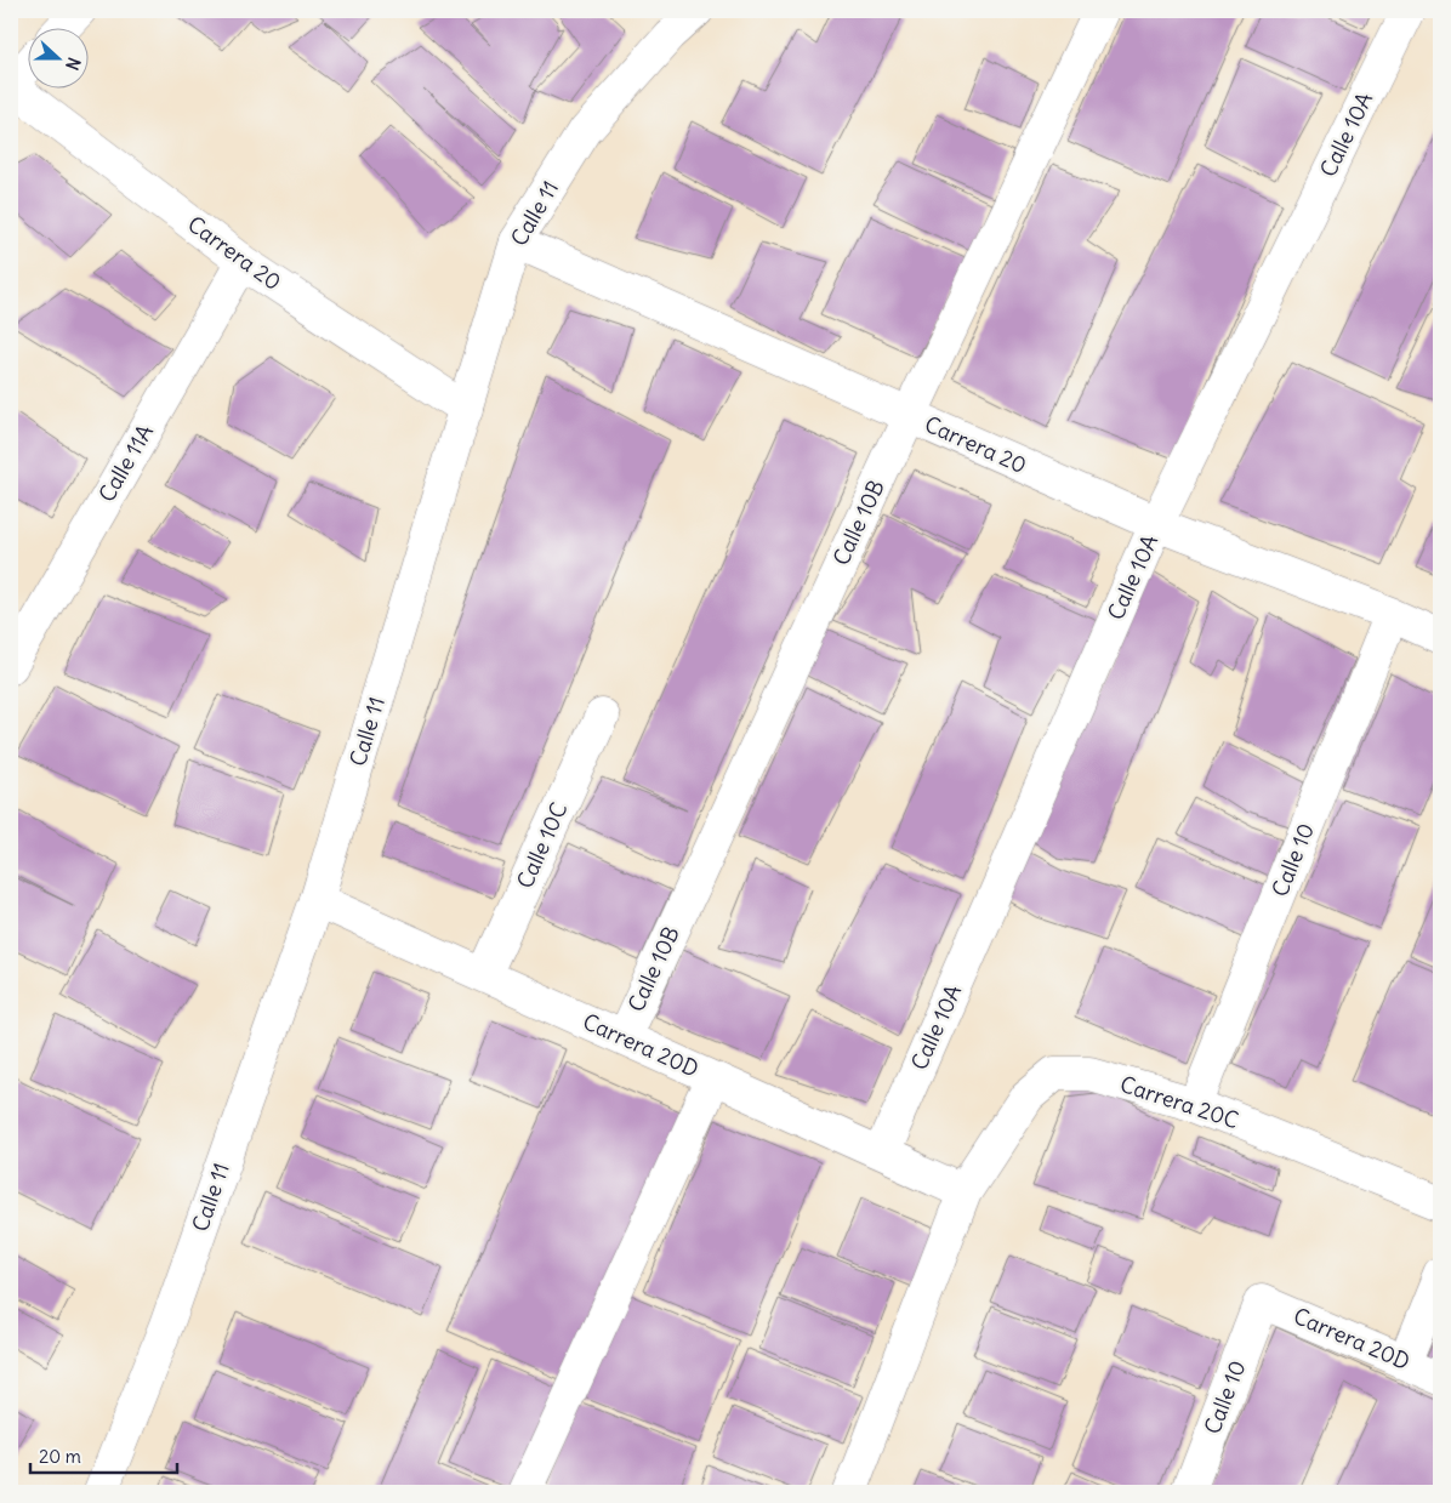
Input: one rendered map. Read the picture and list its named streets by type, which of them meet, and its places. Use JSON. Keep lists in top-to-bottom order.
{
  "streets": {
    "street": [
      "Calle 10A",
      "Calle 11",
      "Carrera 20",
      "Calle 11A",
      "Calle 10B",
      "Calle 10C",
      "Calle 10",
      "Carrera 20D",
      "Carrera 20C"
    ]
  },
  "crossings": [
    ["Calle 10A", "Carrera 20"],
    ["Calle 10A", "Carrera 20D"],
    ["Calle 11", "Carrera 20"],
    ["Calle 11", "Carrera 20D"],
    ["Carrera 20", "Calle 11A"],
    ["Carrera 20", "Calle 10B"],
    ["Carrera 20", "Calle 10"],
    ["Calle 10B", "Carrera 20D"],
    ["Calle 10C", "Carrera 20D"],
    ["Calle 10", "Carrera 20D"],
    ["Calle 10", "Carrera 20C"],
    ["Carrera 20D", "Carrera 20C"]
  ],
  "scale_bar": "20 m",
  "north": "right"
}
